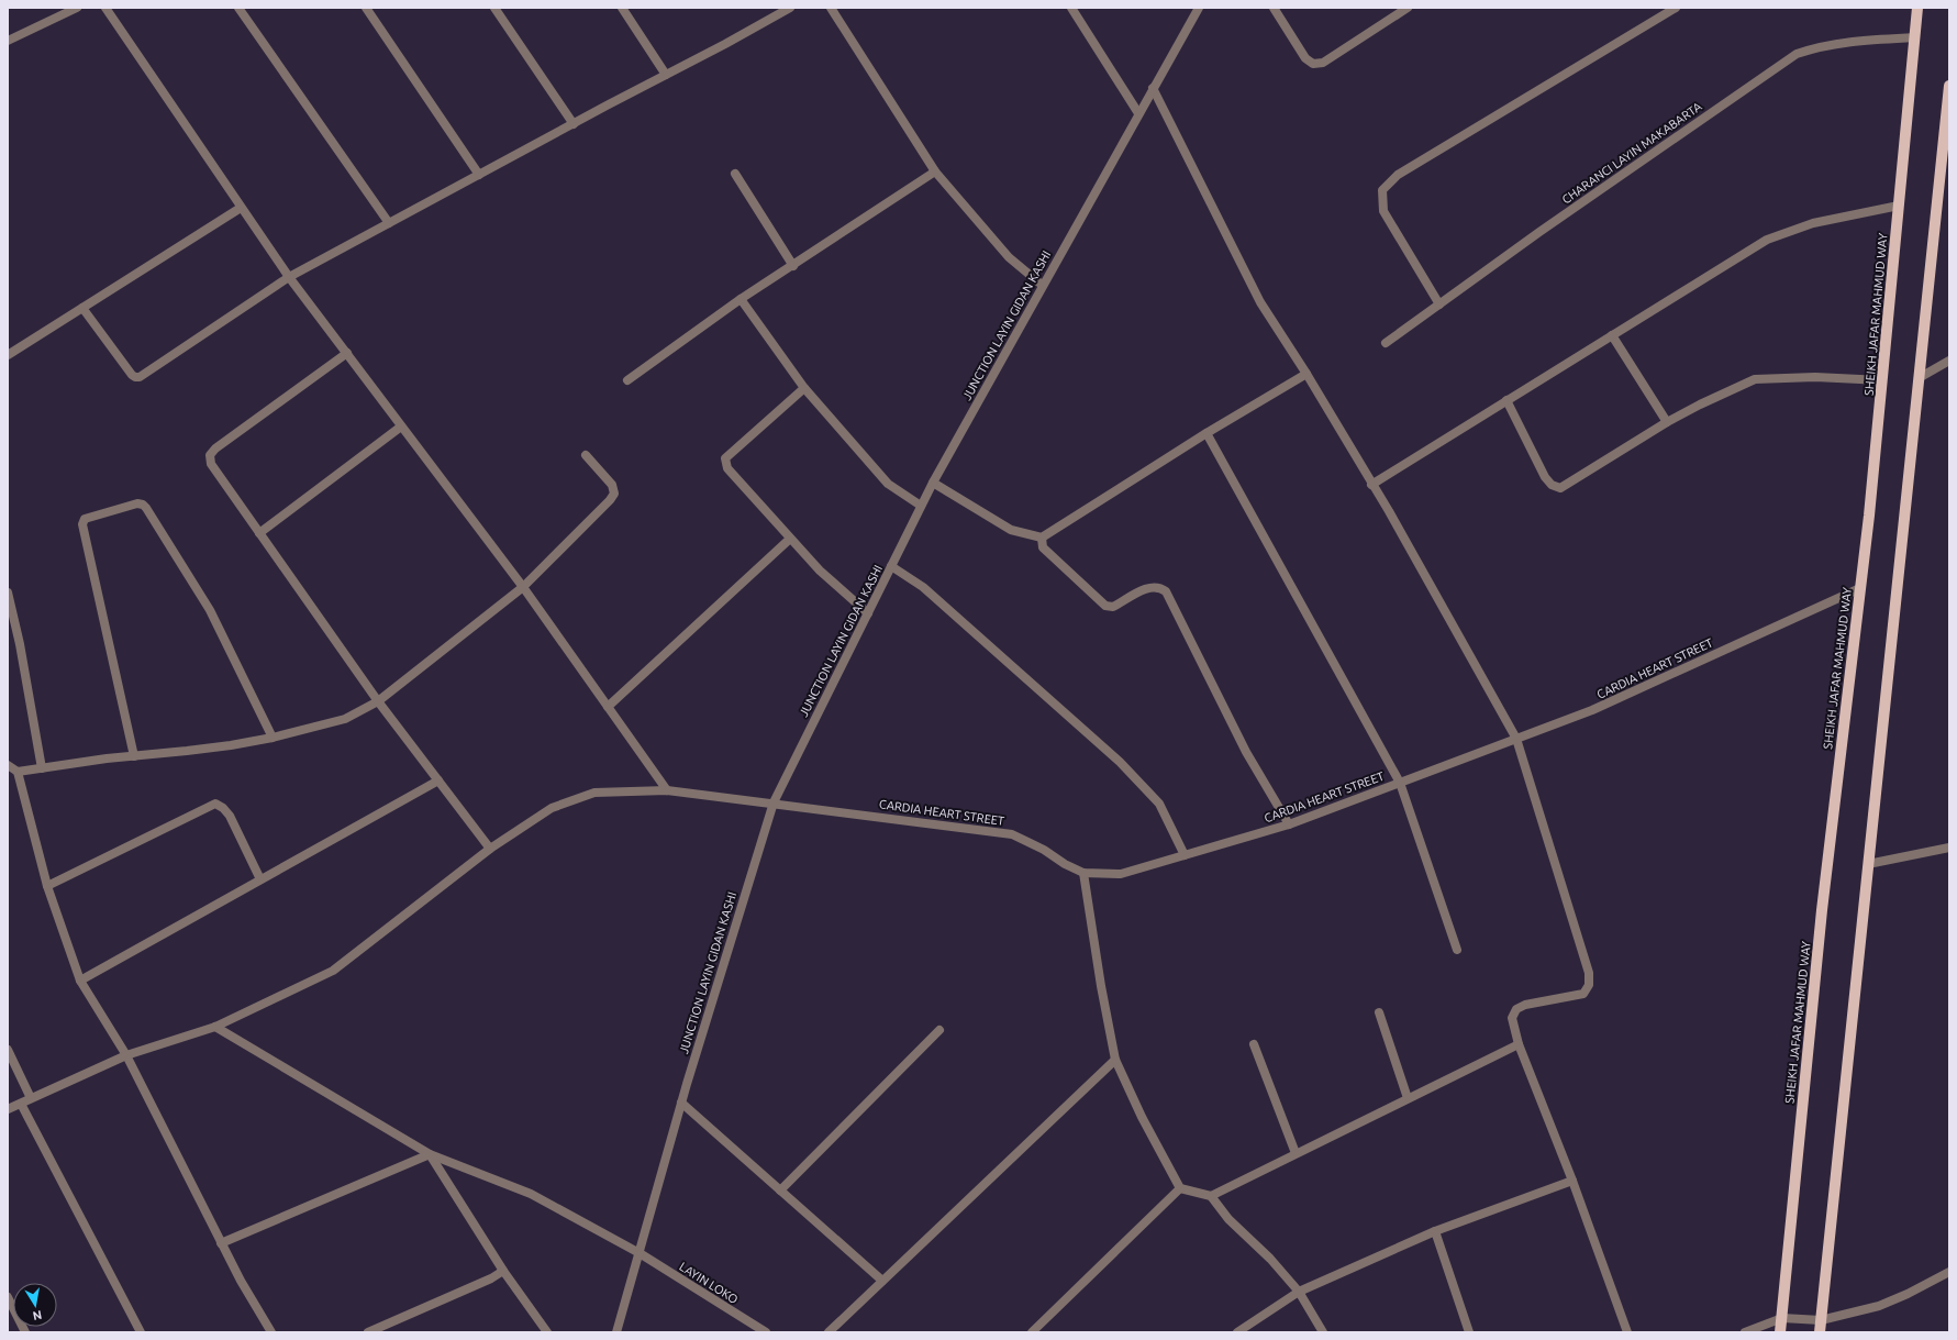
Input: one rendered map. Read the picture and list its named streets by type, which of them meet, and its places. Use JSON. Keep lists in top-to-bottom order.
{
  "streets": {
    "main road": ["SHEIKH JAFAR MAHMUD WAY"],
    "street": [
      "CHARANCI LAYIN MAKABARTA",
      "JUNCTION LAYIN GIDAN KASHI",
      "CARDIA HEART STREET",
      "LAYIN LOKO"
    ]
  },
  "crossings": [
    ["CHARANCI LAYIN MAKABARTA", "SHEIKH JAFAR MAHMUD WAY"],
    ["SHEIKH JAFAR MAHMUD WAY", "CARDIA HEART STREET"],
    ["JUNCTION LAYIN GIDAN KASHI", "CARDIA HEART STREET"],
    ["JUNCTION LAYIN GIDAN KASHI", "LAYIN LOKO"],
    ["CARDIA HEART STREET", "LAYIN LOKO"]
  ],
  "north": "bottom"
}
